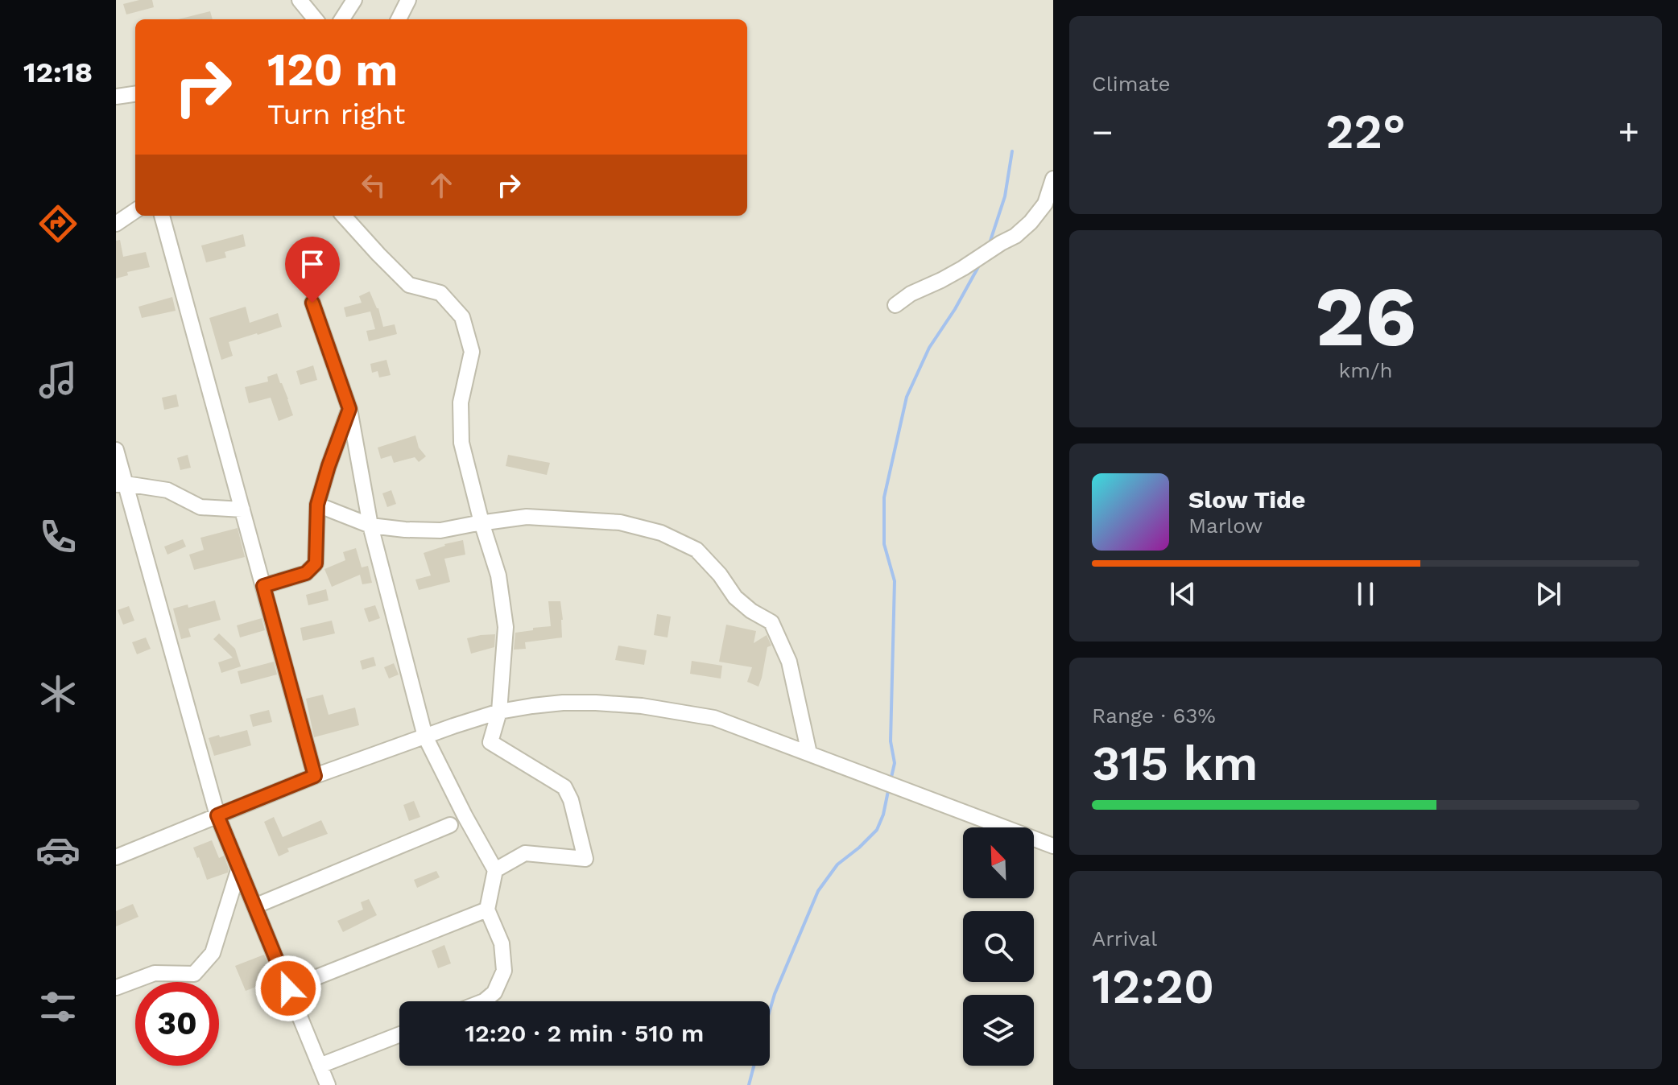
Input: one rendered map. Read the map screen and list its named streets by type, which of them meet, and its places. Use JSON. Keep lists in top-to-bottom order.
{
  "north": "top left",
  "page": {
    "tabs": "12:18",
    "tile": [
      "Climate",
      ["26", "km/h"],
      ["Range · 63%", "315 km"],
      ["Arrival", "12:20"]
    ],
    "turn": ["120 m", "Turn right"],
    "heat": ["−", "22°", "+"],
    "song": ["Slow Tide", "Marlow"],
    "limit": "30",
    "trip": "12:20 · 2 min · 510 m"
  }
}
